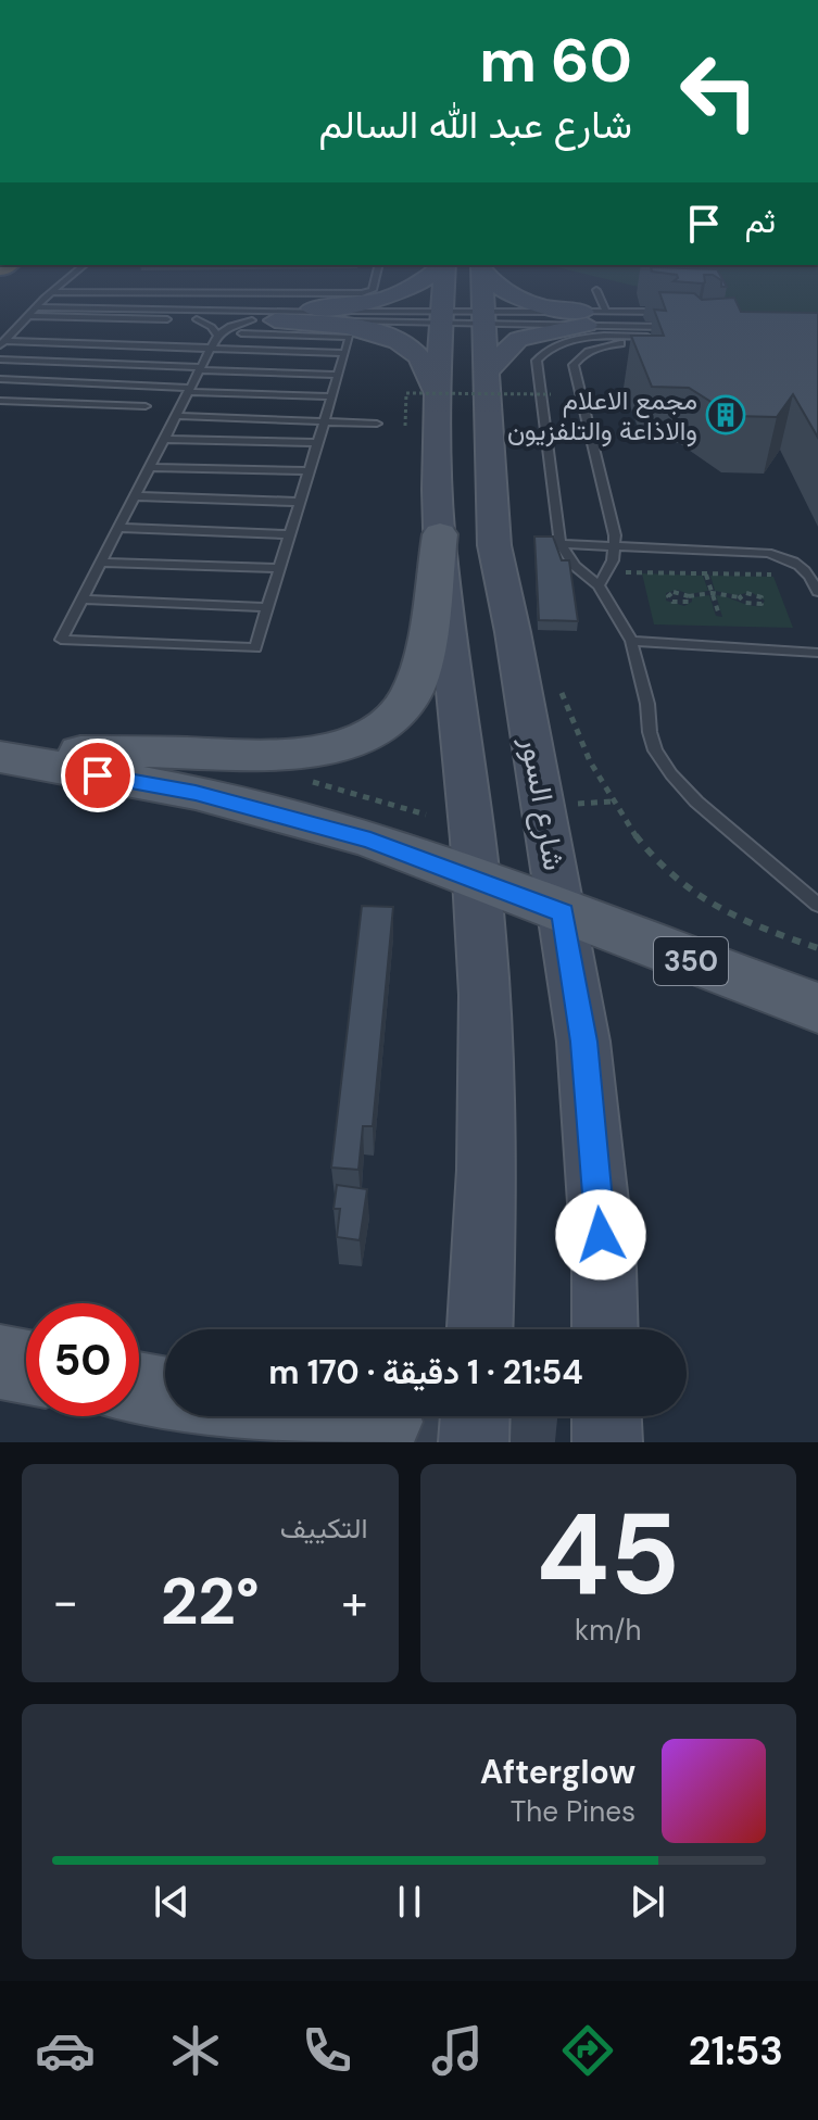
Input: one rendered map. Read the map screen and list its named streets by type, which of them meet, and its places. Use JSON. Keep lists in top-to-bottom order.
{
  "streets": {
    "main road": ["شارع السور", "350"]
  },
  "crossings": [
    ["شارع السور", "350"]
  ],
  "places": {
    "building": ["مجمع الاعلام والاذاعة والتلفزيون"]
  },
  "page": {
    "turn": ["60 m", "شارع عبد الله السالم"],
    "then": "ثم",
    "limit": "50",
    "trip": "21:54 · 1 دقيقة · 170 m",
    "tile": [
      ["45", "km/h"],
      "التكييف"
    ],
    "heat": ["−", "22°", "+"],
    "song": ["Afterglow", "The Pines"],
    "tabs": "21:53"
  }
}
